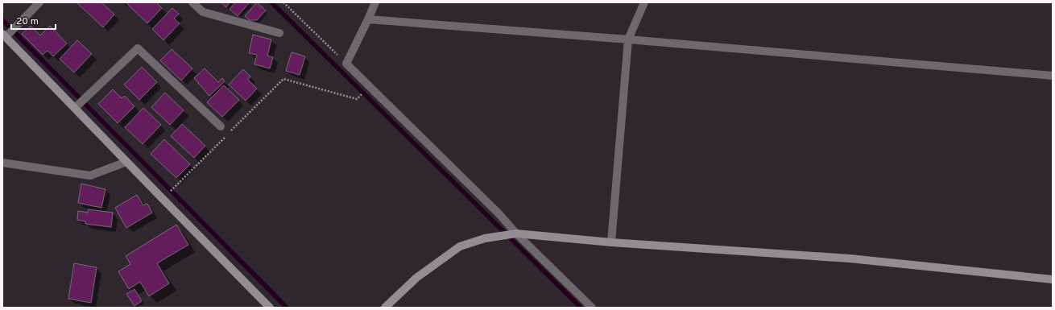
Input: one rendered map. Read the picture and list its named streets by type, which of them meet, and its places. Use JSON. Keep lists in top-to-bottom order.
{
  "scale_bar": "20 m"
}
